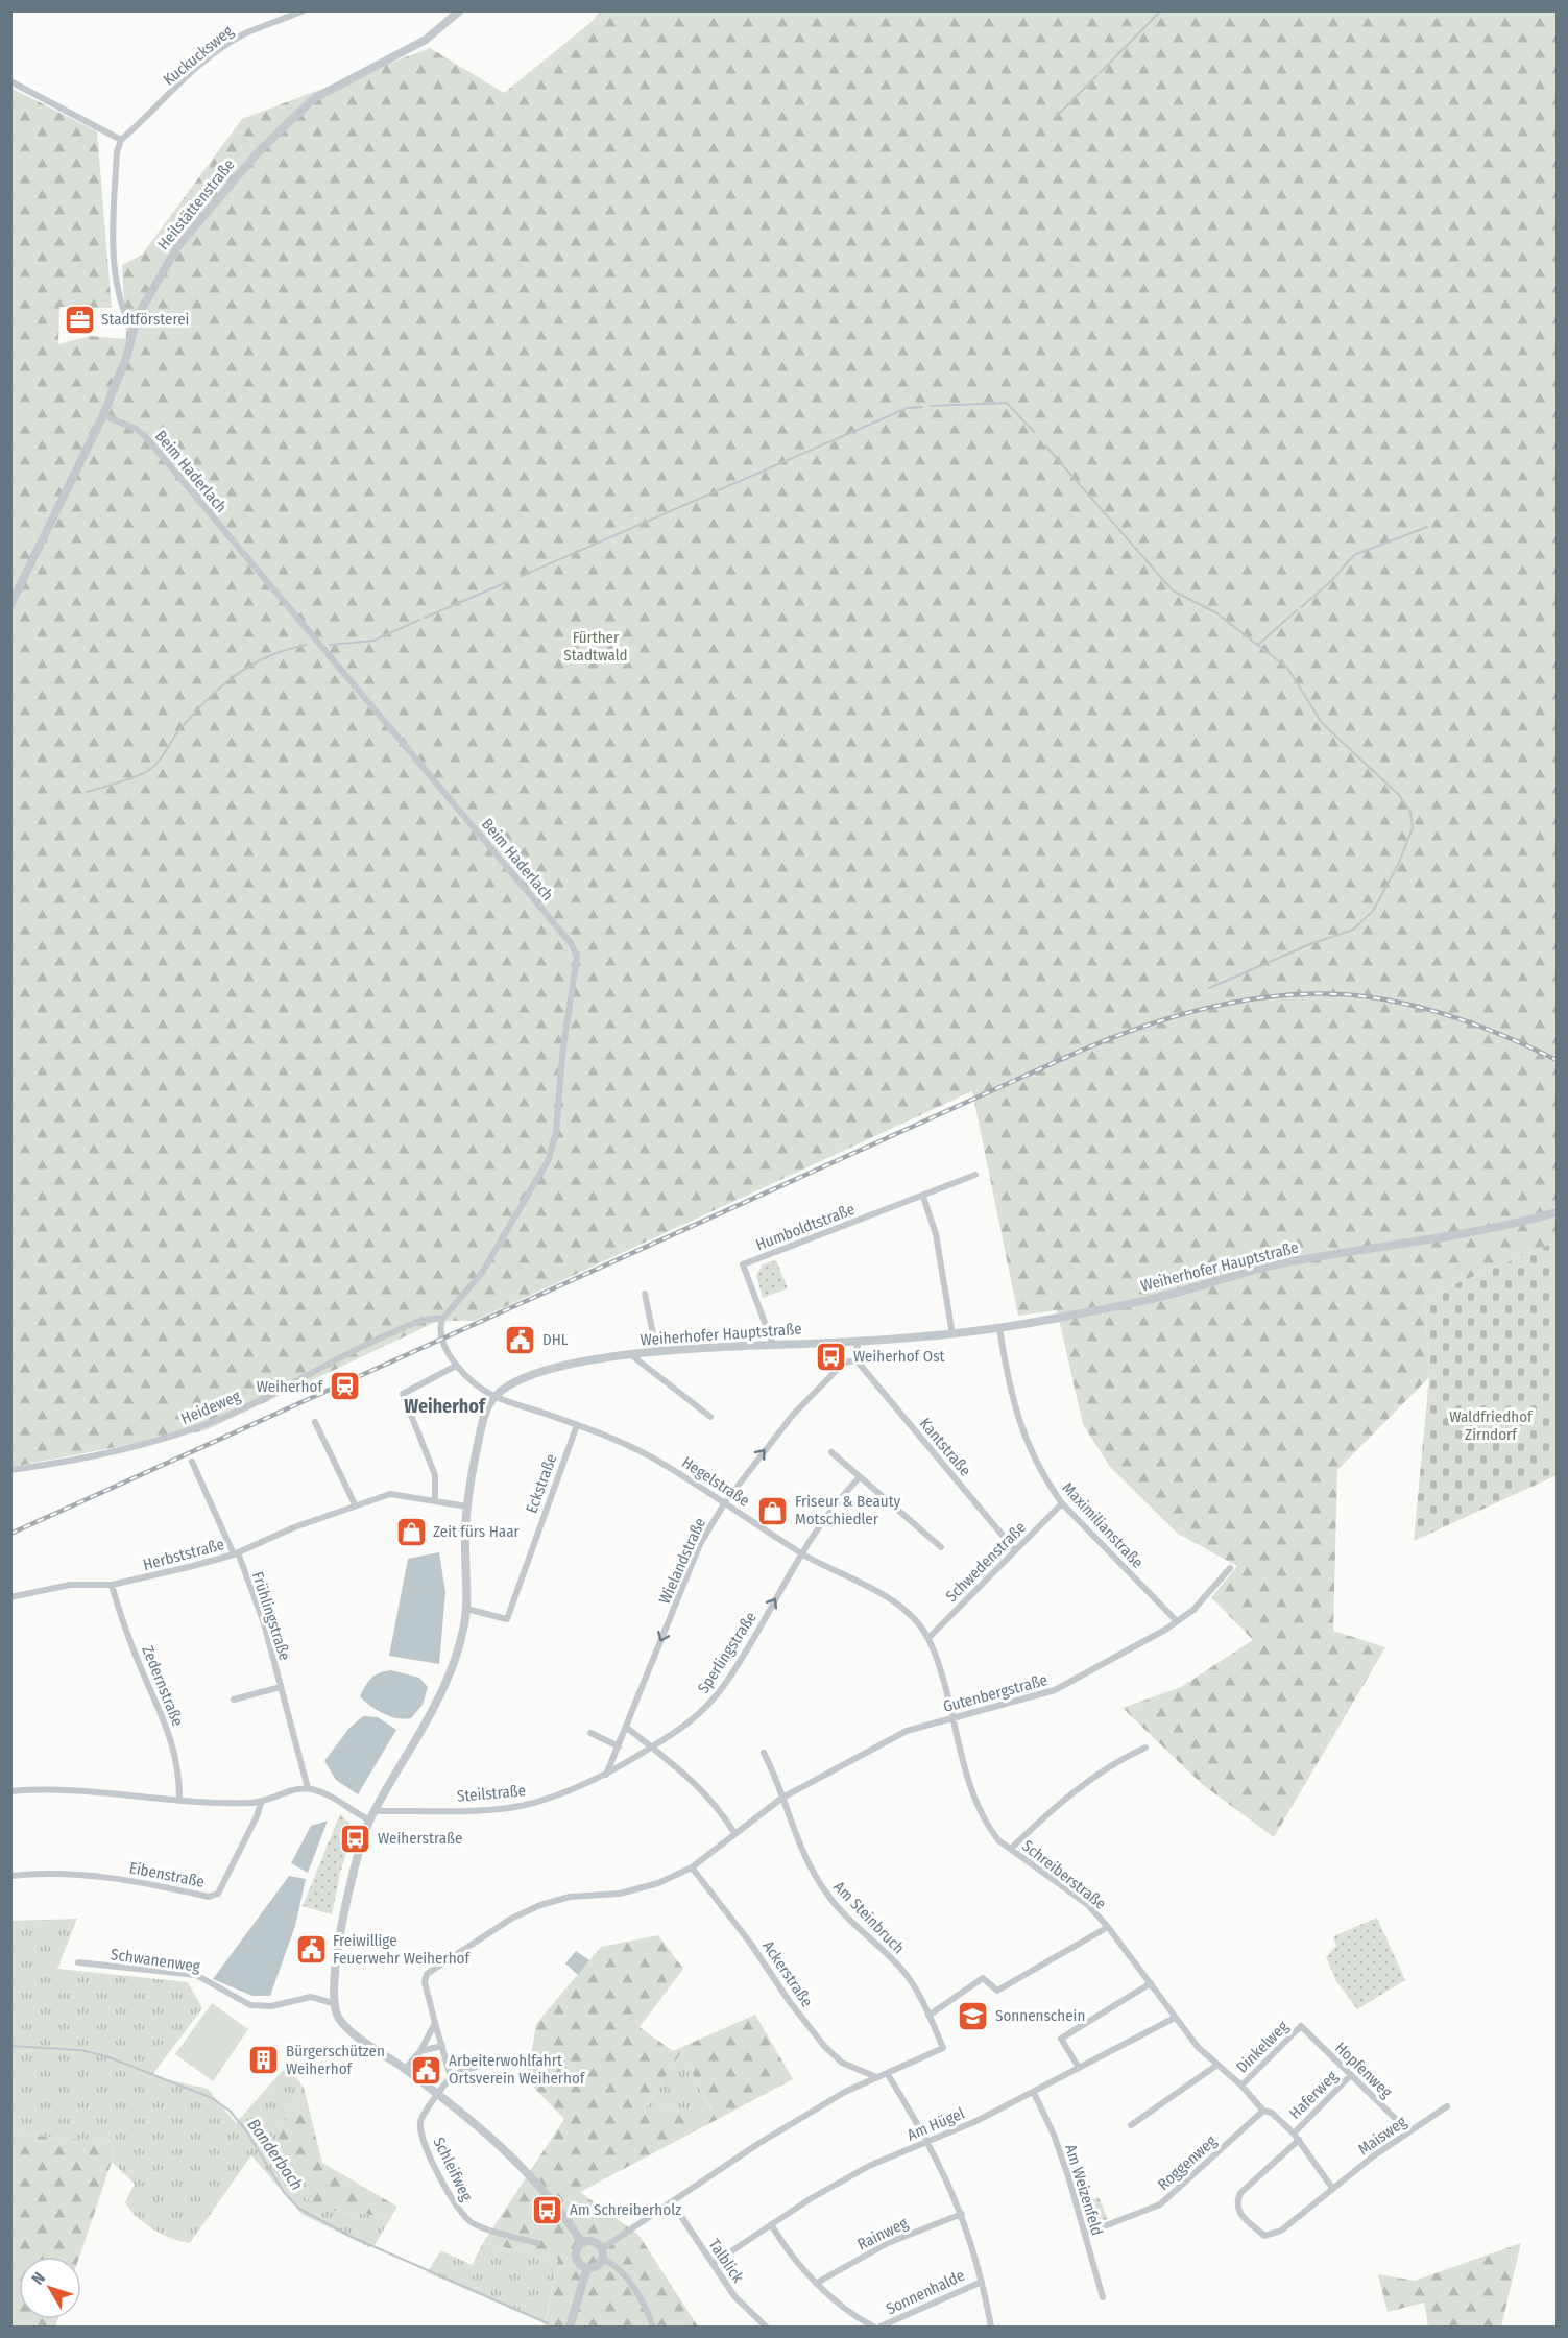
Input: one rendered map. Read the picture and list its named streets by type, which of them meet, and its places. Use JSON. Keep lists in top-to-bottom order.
{
  "streets": {
    "street": [
      "Kuckucksweg",
      "Heilstättenstraße",
      "Beim Haderlach",
      "Humboldtstraße",
      "Weiherhofer Hauptstraße",
      "Heideweg",
      "Kantstraße",
      "Hegelstraße",
      "Eckstraße",
      "Maximilianstraße",
      "Herbststraße",
      "Wielandstraße",
      "Schwedenstraße",
      "Frühlingstraße",
      "Sperlingstraße",
      "Zedernstraße",
      "Gutenbergstraße",
      "Steilstraße",
      "Eibenstraße",
      "Schreiberstraße",
      "Am Steinbruch",
      "Schwanenweg",
      "Ackerstraße",
      "Dinkelweg",
      "Hopfenweg",
      "Haferweg",
      "Am Hügel",
      "Maisweg",
      "Roggenweg",
      "Schleifweg",
      "Am Weizenfeld",
      "Rainweg",
      "Talblick",
      "Sonnenhalde"
    ]
  },
  "crossings": [
    ["Heilstättenstraße", "Beim Haderlach"],
    ["Beim Haderlach", "Heideweg"],
    ["Humboldtstraße", "Weiherhofer Hauptstraße"],
    ["Weiherhofer Hauptstraße", "Hegelstraße"],
    ["Weiherhofer Hauptstraße", "Maximilianstraße"],
    ["Kantstraße", "Wielandstraße"],
    ["Kantstraße", "Schwedenstraße"],
    ["Hegelstraße", "Eckstraße"],
    ["Hegelstraße", "Wielandstraße"],
    ["Hegelstraße", "Schwedenstraße"],
    ["Hegelstraße", "Sperlingstraße"],
    ["Hegelstraße", "Gutenbergstraße"],
    ["Hegelstraße", "Schreiberstraße"],
    ["Maximilianstraße", "Schwedenstraße"],
    ["Maximilianstraße", "Gutenbergstraße"],
    ["Herbststraße", "Frühlingstraße"],
    ["Herbststraße", "Zedernstraße"],
    ["Wielandstraße", "Sperlingstraße"],
    ["Wielandstraße", "Steilstraße"],
    ["Sperlingstraße", "Steilstraße"],
    ["Gutenbergstraße", "Schreiberstraße"],
    ["Gutenbergstraße", "Am Steinbruch"],
    ["Gutenbergstraße", "Ackerstraße"],
    ["Schreiberstraße", "Dinkelweg"],
    ["Schreiberstraße", "Haferweg"],
    ["Schreiberstraße", "Am Hügel"],
    ["Schreiberstraße", "Maisweg"],
    ["Schreiberstraße", "Roggenweg"],
    ["Dinkelweg", "Hopfenweg"],
    ["Hopfenweg", "Haferweg"],
    ["Hopfenweg", "Maisweg"],
    ["Am Hügel", "Am Weizenfeld"],
    ["Am Hügel", "Talblick"],
    ["Am Hügel", "Sonnenhalde"],
    ["Roggenweg", "Am Weizenfeld"],
    ["Rainweg", "Sonnenhalde"]
  ],
  "one_way": ["Sperlingstraße"],
  "districts": ["Weiherhof"],
  "water": ["Banderbach"],
  "parks": ["Fürther Stadtwald", "Waldfriedhof Zirndorf"],
  "places": {
    "office": ["Stadtförsterei"],
    "public building": ["DHL", "Freiwillige Feuerwehr Weiherhof", "Arbeiterwohlfahrt Ortsverein Weiherhof"],
    "bus stop": ["Weiherhof Ost", "Weiherstraße", "Am Schreiberholz"],
    "station": ["Weiherhof"],
    "shop": ["Friseur & Beauty Motschiedler", "Zeit fürs Haar"],
    "school or university": ["Sonnenschein"],
    "building": ["Bürgerschützen Weiherhof"]
  },
  "north": "top left"
}
